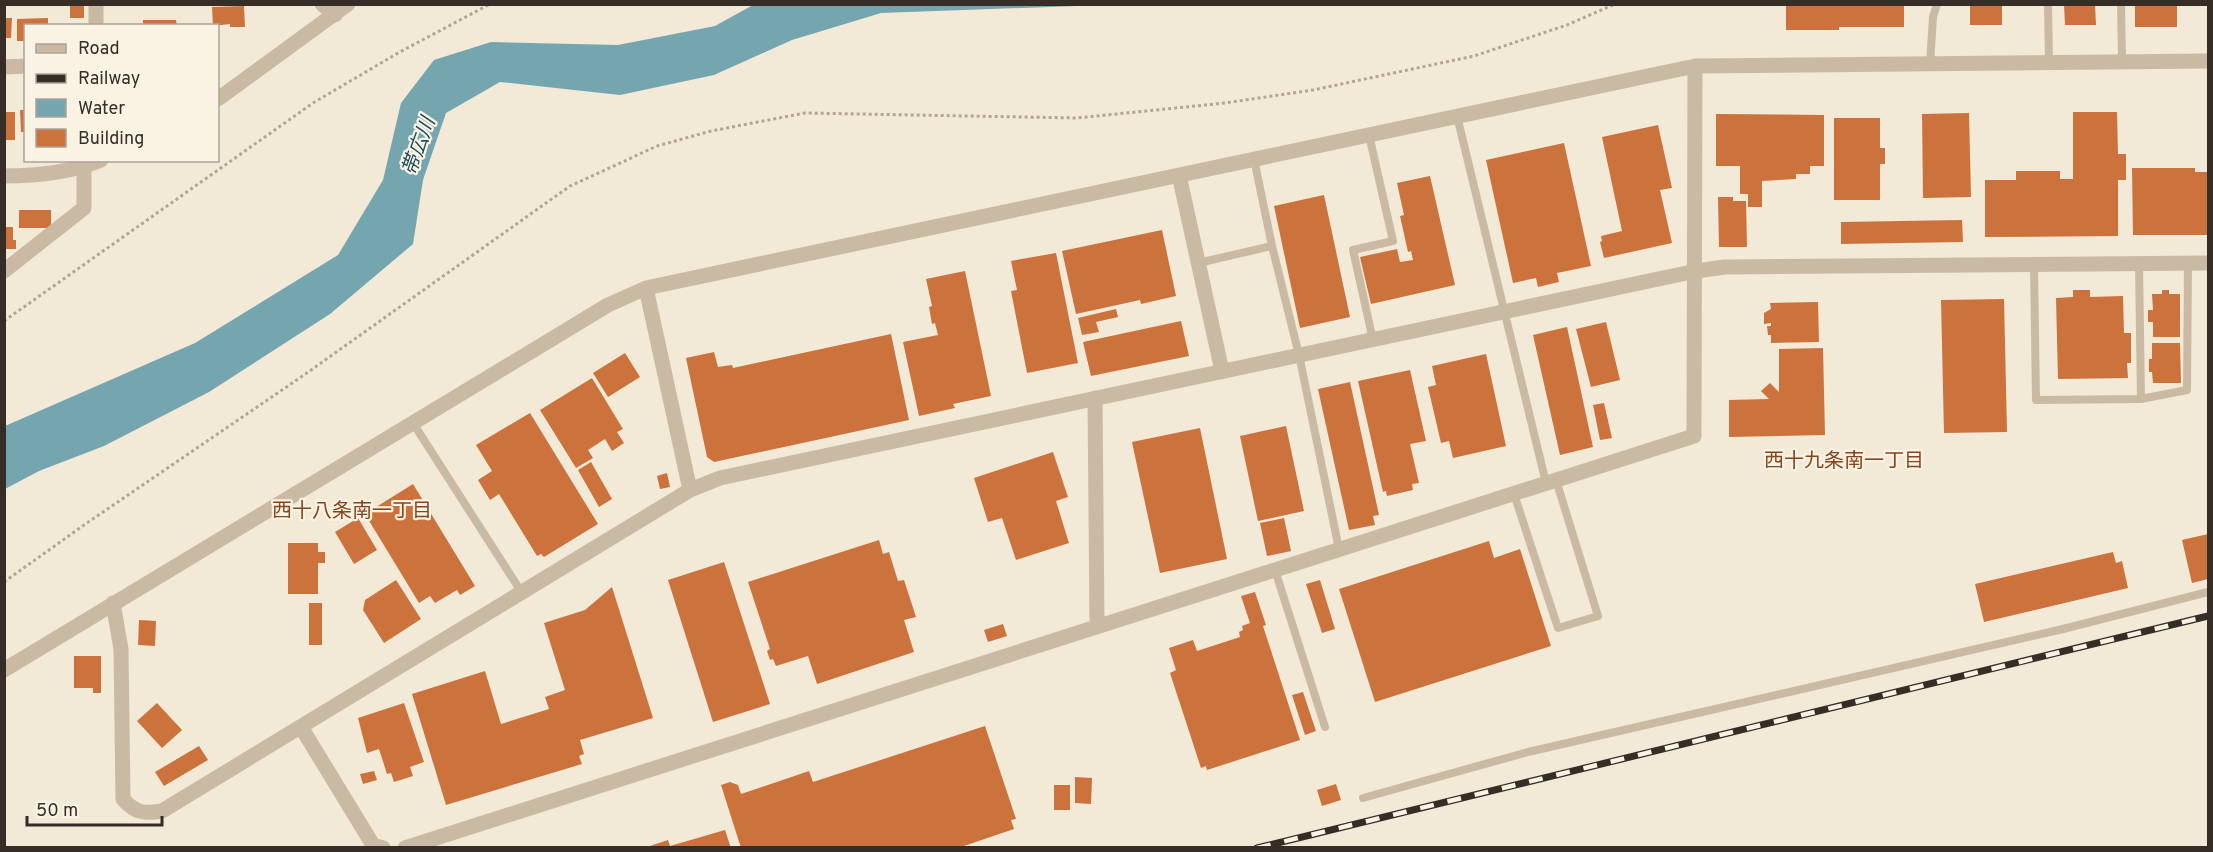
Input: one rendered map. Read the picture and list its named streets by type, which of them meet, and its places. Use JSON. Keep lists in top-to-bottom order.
{
  "districts": ["西十九条南一丁目", "西十八条南一丁目"],
  "water": ["帯広川"],
  "legend": [
    "Road",
    "Railway",
    "Water",
    "Building"
  ],
  "scale_bar": "50 m"
}
